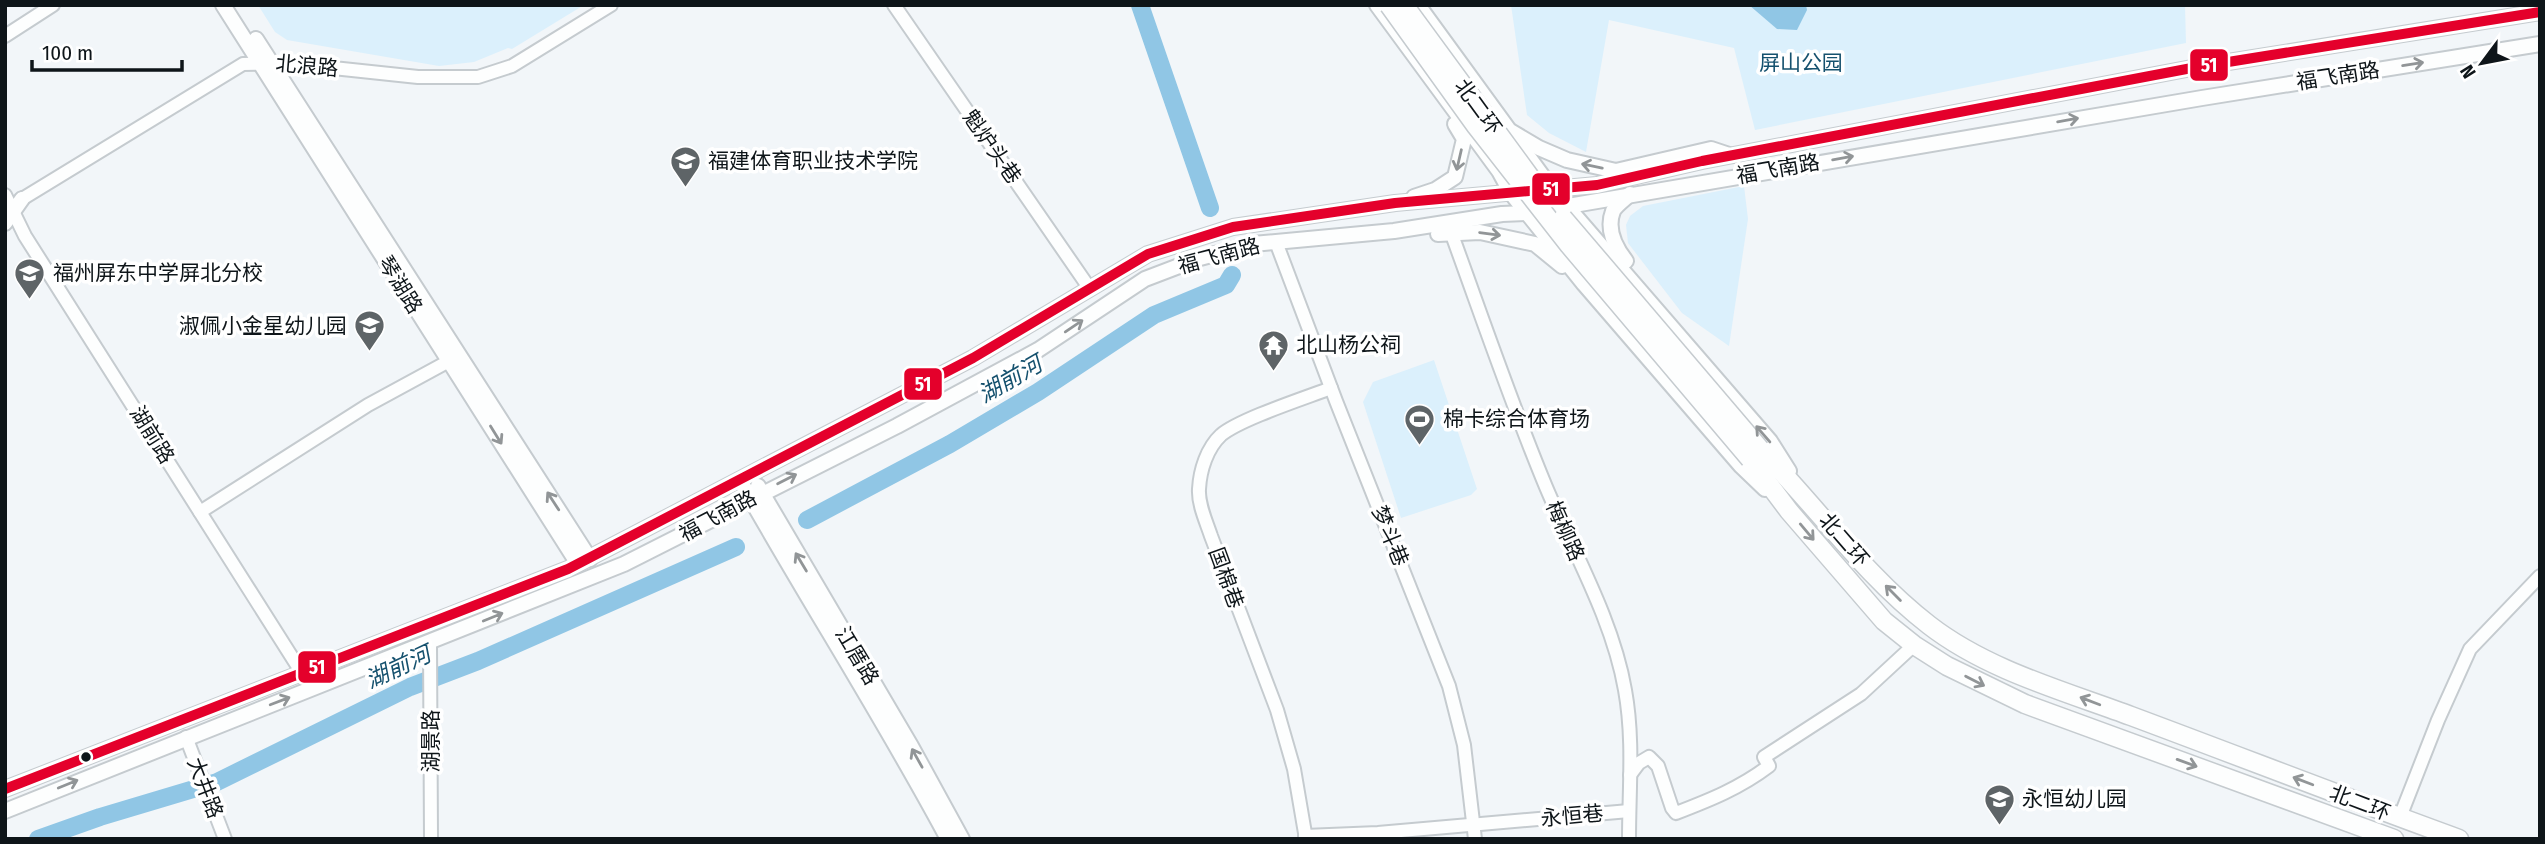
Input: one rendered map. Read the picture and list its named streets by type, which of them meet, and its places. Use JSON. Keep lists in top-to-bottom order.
{
  "streets": {
    "highway": ["北二环"],
    "main road": ["福飞南路", "琴湖路", "江厝路"],
    "street": [
      "北浪路",
      "魁炉头巷",
      "湖前路",
      "梅柳路",
      "梦斗巷",
      "国棉巷",
      "湖景路",
      "大井路",
      "永恒巷"
    ]
  },
  "crossings": [
    ["北浪路", "琴湖路"],
    ["北浪路", "湖前路"],
    ["福飞南路", "魁炉头巷"],
    ["福飞南路", "琴湖路"],
    ["福飞南路", "湖前路"],
    ["福飞南路", "梦斗巷"],
    ["福飞南路", "江厝路"],
    ["福飞南路", "湖景路"],
    ["福飞南路", "大井路"],
    ["梅柳路", "永恒巷"],
    ["梦斗巷", "国棉巷"],
    ["梦斗巷", "永恒巷"],
    ["国棉巷", "永恒巷"]
  ],
  "water": ["湖前河"],
  "parks": ["屏山公园"],
  "places": {
    "school or university": [
      "福建体育职业技术学院",
      "福州屏东中学屏北分校",
      "淑佩小金星幼儿园",
      "永恒幼儿园"
    ],
    "temple": ["北山杨公祠"],
    "sports": ["棉卡综合体育场"]
  },
  "lines": ["transit line 51"],
  "scale_bar": "100 m",
  "north": "bottom left"
}
